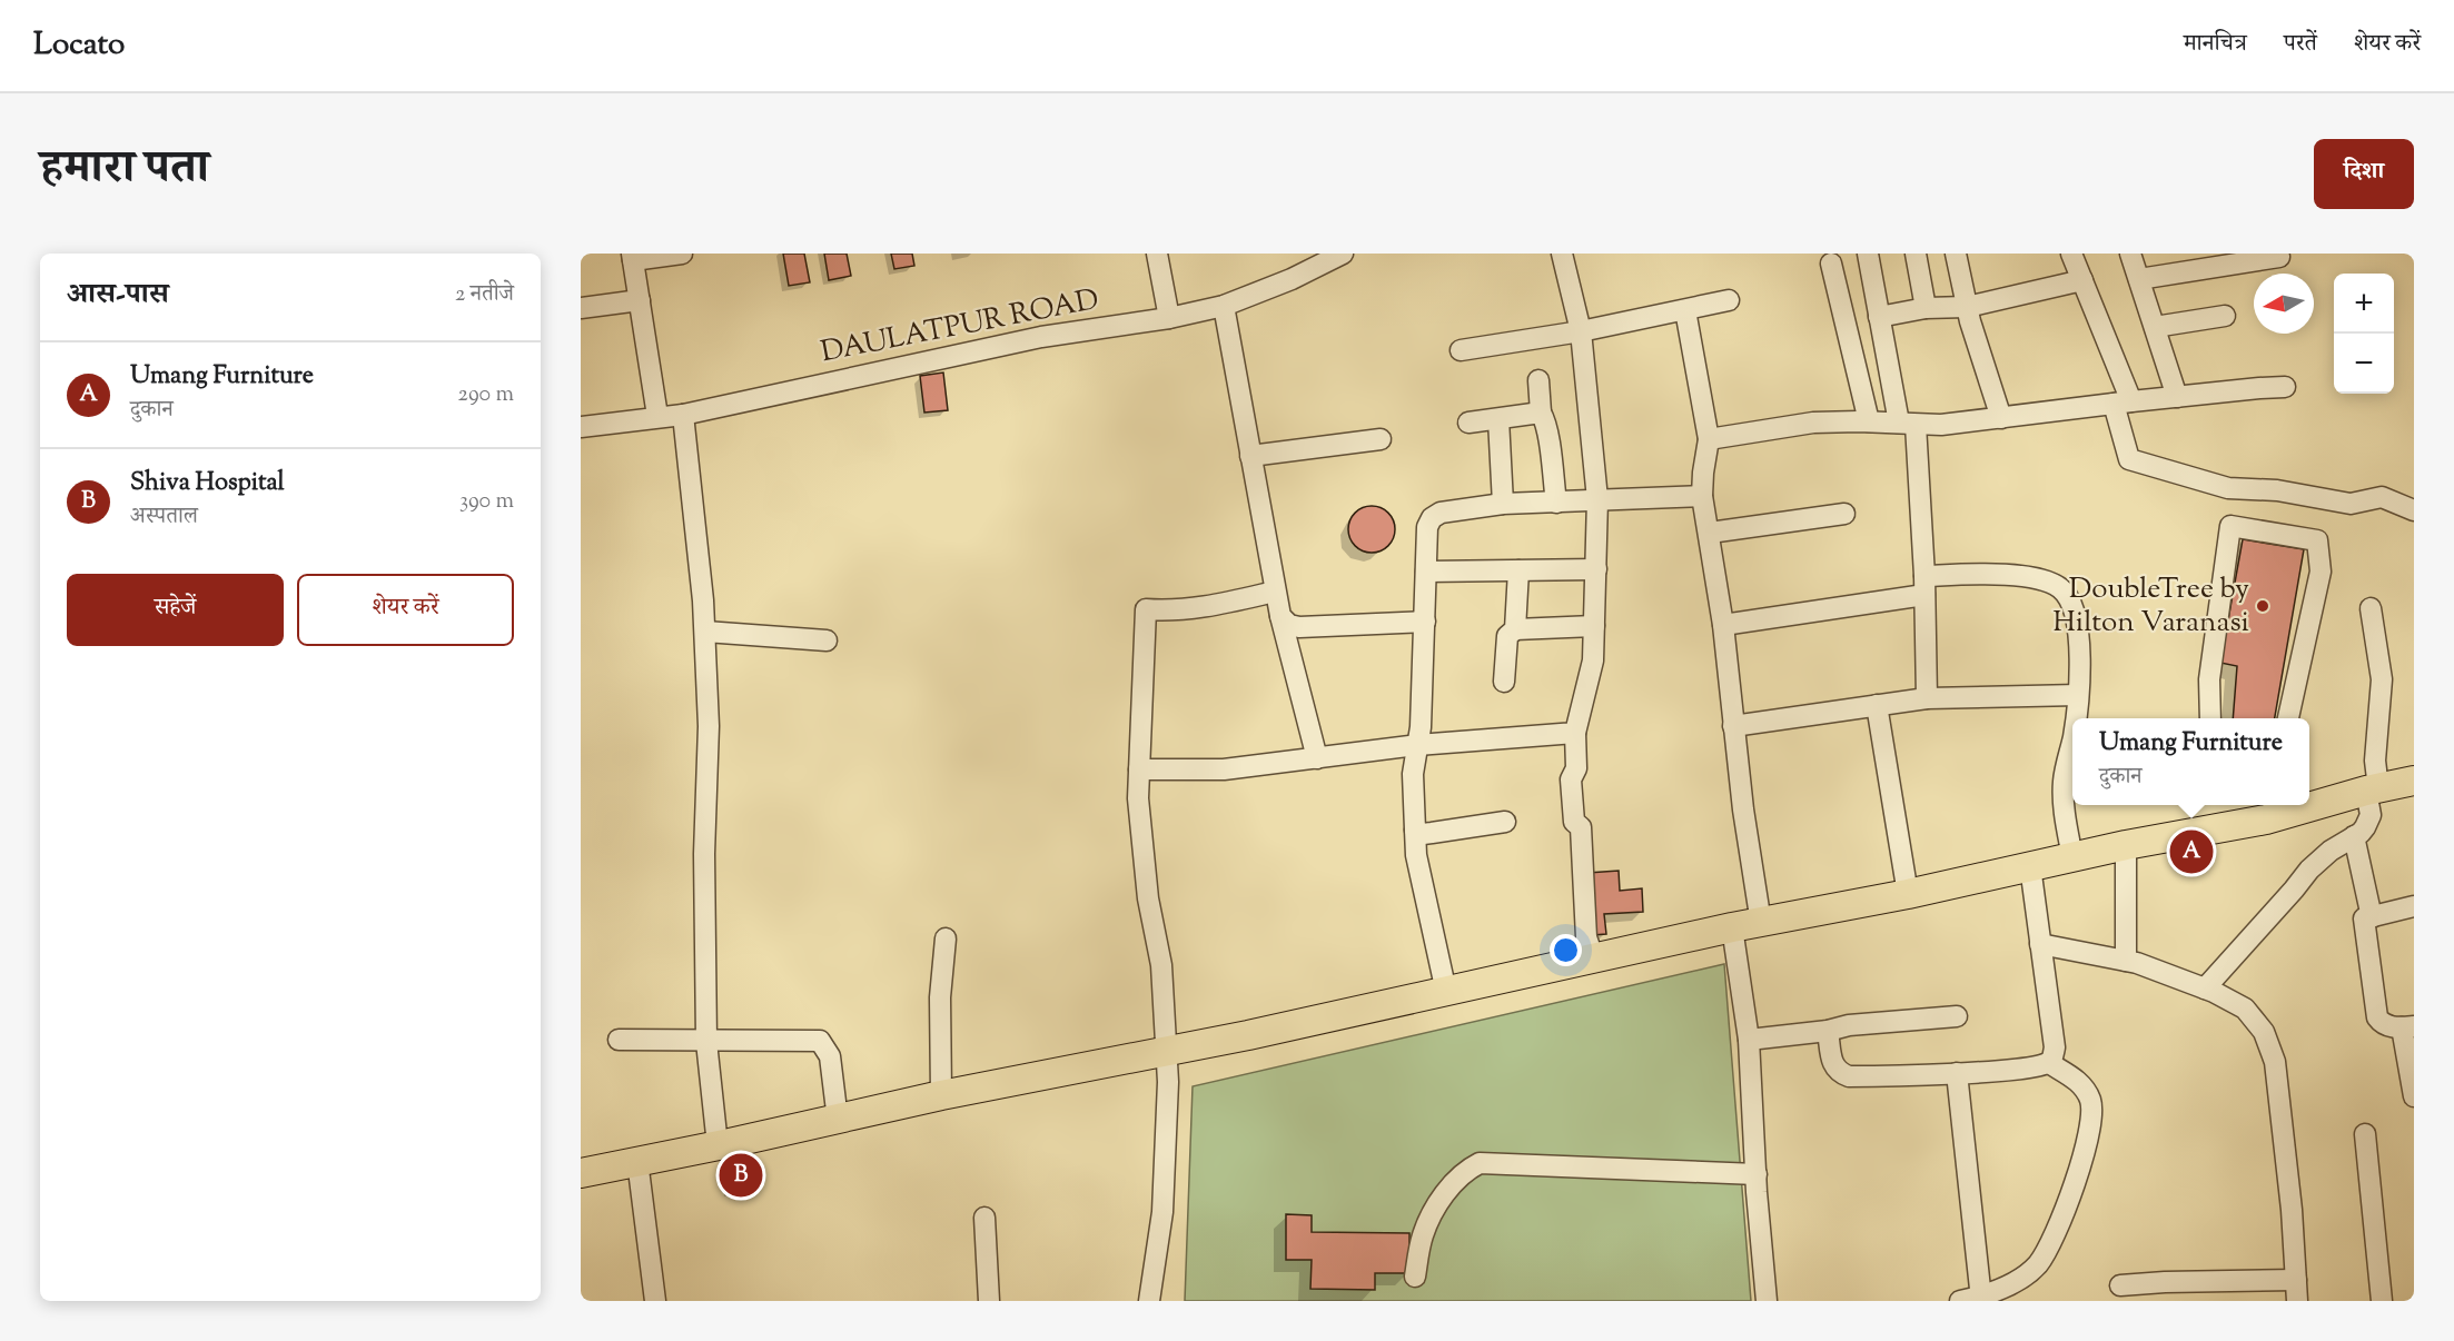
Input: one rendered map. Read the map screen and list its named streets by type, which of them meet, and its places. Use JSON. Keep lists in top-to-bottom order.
{
  "streets": {
    "street": ["DAULATPUR ROAD"]
  },
  "places": ["DoubleTree by Hilton Varanasi"],
  "north": "left",
  "page": {
    "header": "Locato",
    "nav": ["मानचित्र", "परतें", "शेयर करें"],
    "title": "हमारा पता",
    "buttons": [
      "दिशा",
      ["सहेजें", "शेयर करें"]
    ],
    "heading": ["आस-पास", "2 नतीजे"],
    "map_buttons": ["+", "−"],
    "list": [
      {
        "mark": "A",
        "name": "Umang Furniture",
        "note": "दुकान",
        "value": "290 m"
      },
      {
        "mark": "B",
        "name": "Shiva Hospital",
        "note": "अस्पताल",
        "value": "390 m"
      }
    ],
    "popup": ["Umang Furniture", "दुकान"],
    "pins": ["A", "B"]
  }
}
